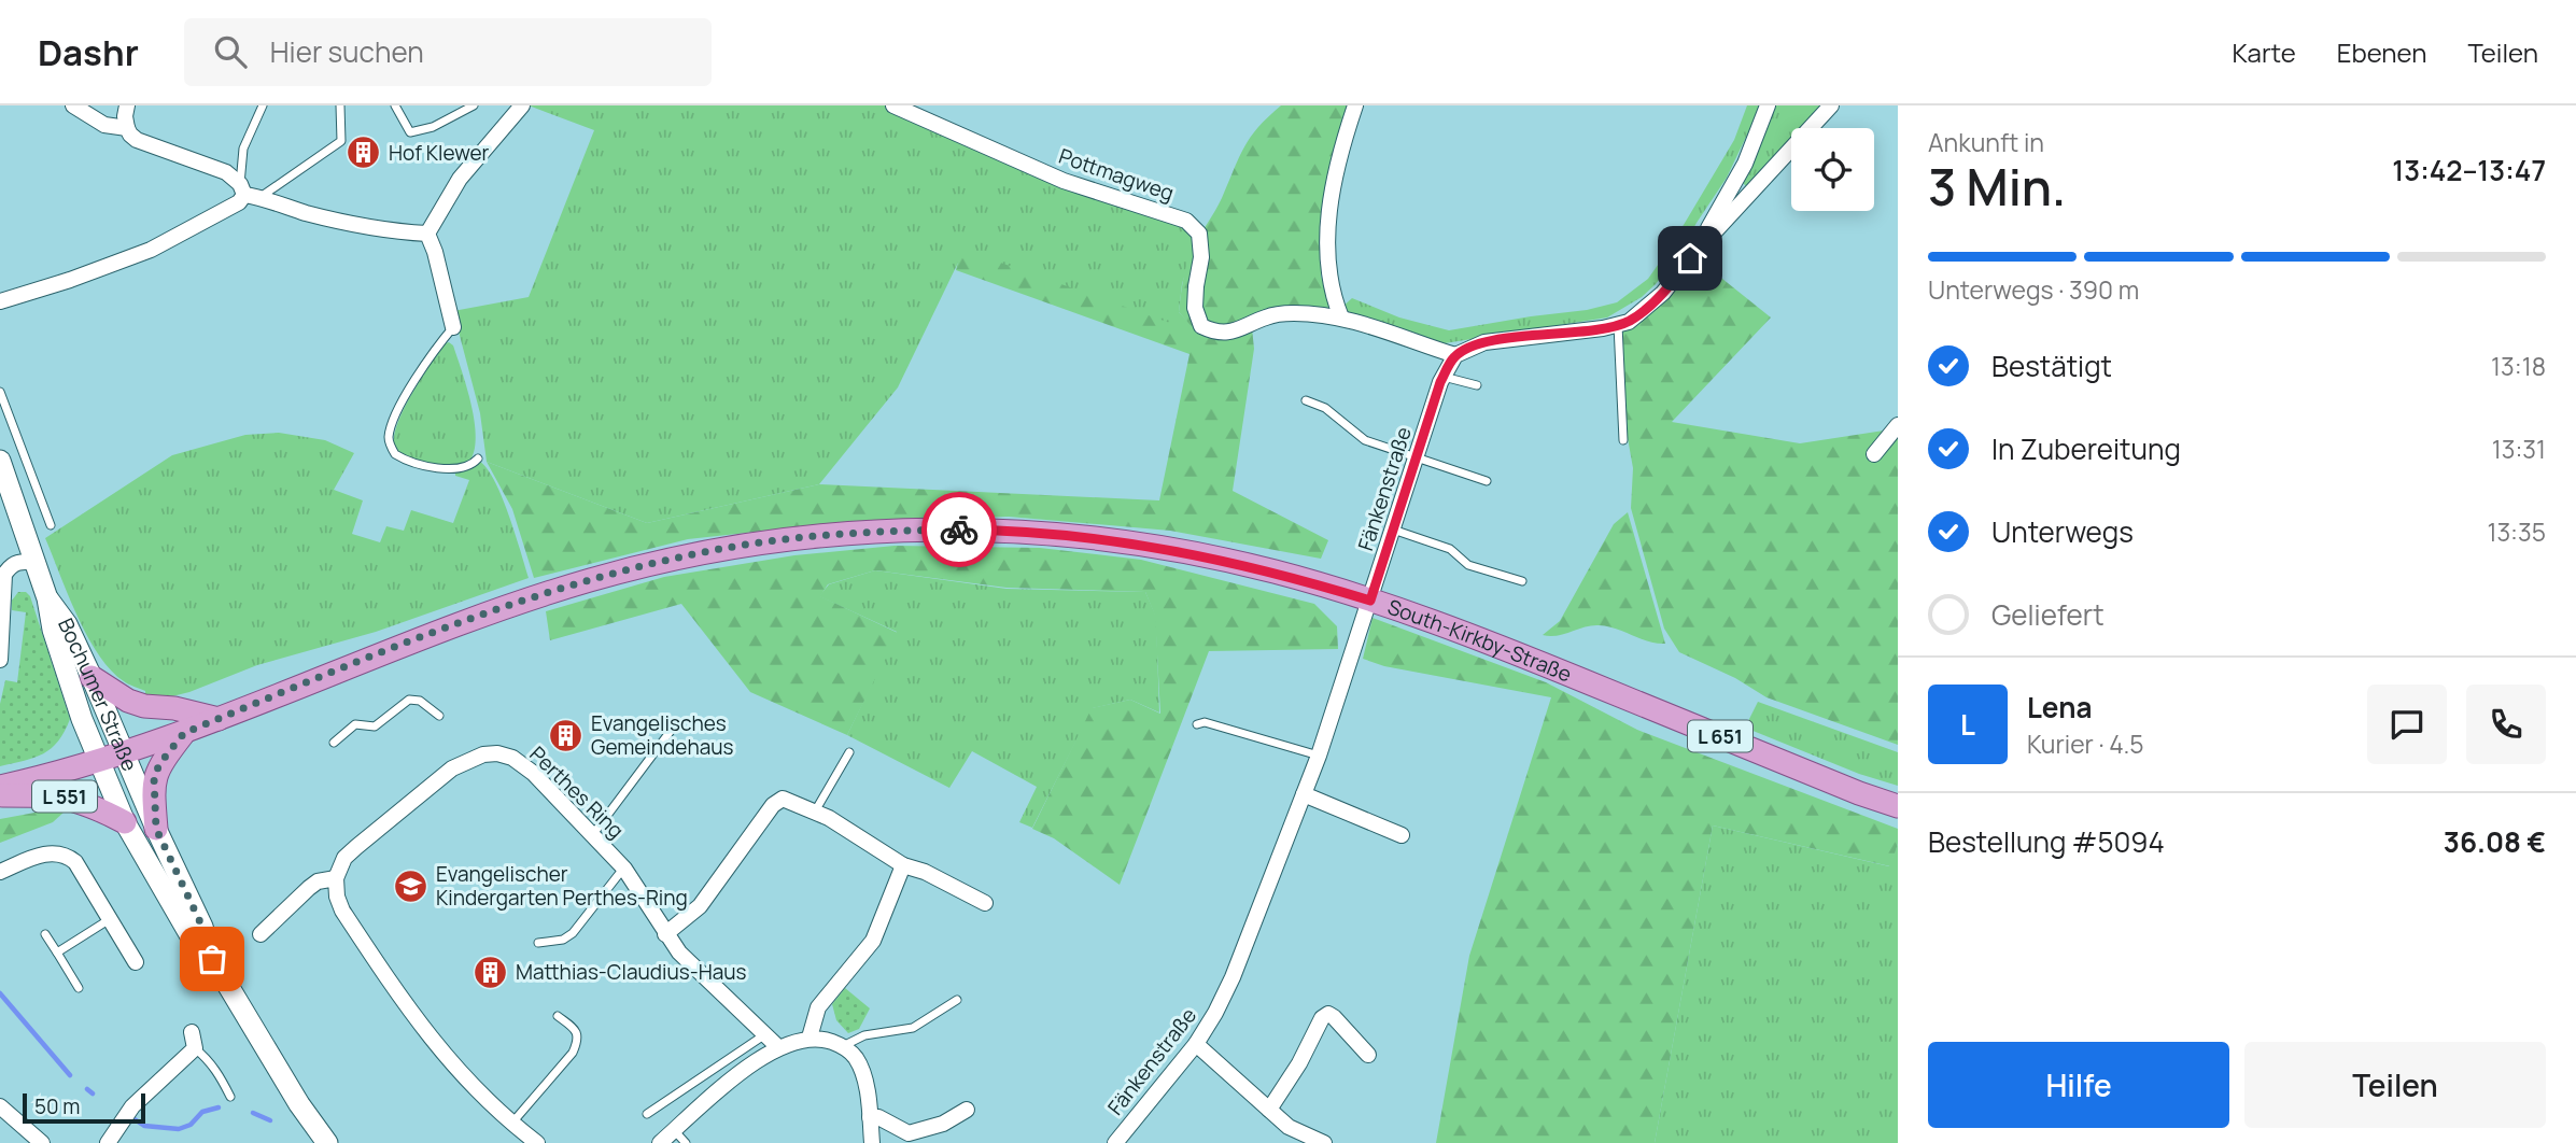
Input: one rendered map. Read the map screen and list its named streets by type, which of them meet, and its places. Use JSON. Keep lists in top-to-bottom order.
{
  "streets": {
    "main road": [
      "South-Kirkby-Straße",
      "Bochumer Straße",
      "L 651",
      "L 551"
    ],
    "street": ["Pottmagweg", "Fänkenstraße", "Perthes Ring"]
  },
  "crossings": [
    ["Pottmagweg", "Fänkenstraße"],
    ["Fänkenstraße", "South-Kirkby-Straße"],
    ["South-Kirkby-Straße", "Bochumer Straße"],
    ["South-Kirkby-Straße", "L 551"],
    ["Bochumer Straße", "L 551"]
  ],
  "places": {
    "building": ["Hof Klewer", "Evangelisches Gemeindehaus", "Matthias-Claudius-Haus"],
    "school or university": ["Evangelischer Kindergarten Perthes-Ring"]
  },
  "scale_bar": "50 m",
  "page": {
    "header": "Dashr",
    "search": "Hier suchen",
    "nav": ["Karte", "Ebenen", "Teilen"],
    "heading": ["3 Min.", "Ankunft in", "13:42–13:47"],
    "panel": [
      "Lena",
      "Kurier · 4.5",
      "Bestellung #5094",
      "36.08 €"
    ],
    "bar": "Unterwegs · 390 m",
    "list": [
      ["Bestätigt", "13:18"],
      ["In Zubereitung", "13:31"],
      ["Unterwegs", "13:35"],
      "Geliefert"
    ],
    "round": "L",
    "buttons": ["Hilfe", "Teilen"],
    "scale": "50 m"
  }
}
